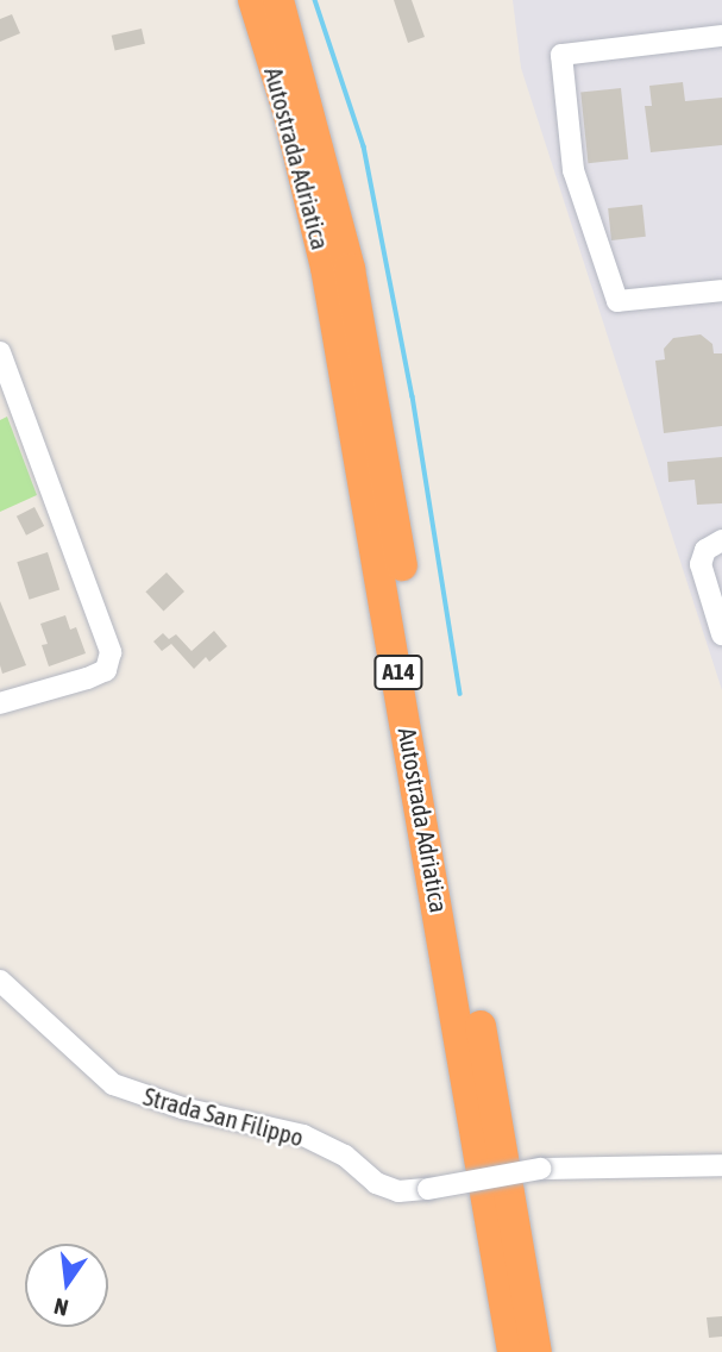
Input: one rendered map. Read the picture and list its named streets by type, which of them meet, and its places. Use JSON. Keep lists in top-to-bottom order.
{
  "streets": {
    "highway": ["Autostrada Adriatica", "A14"],
    "street": ["Strada San Filippo"]
  },
  "north": "bottom"
}
